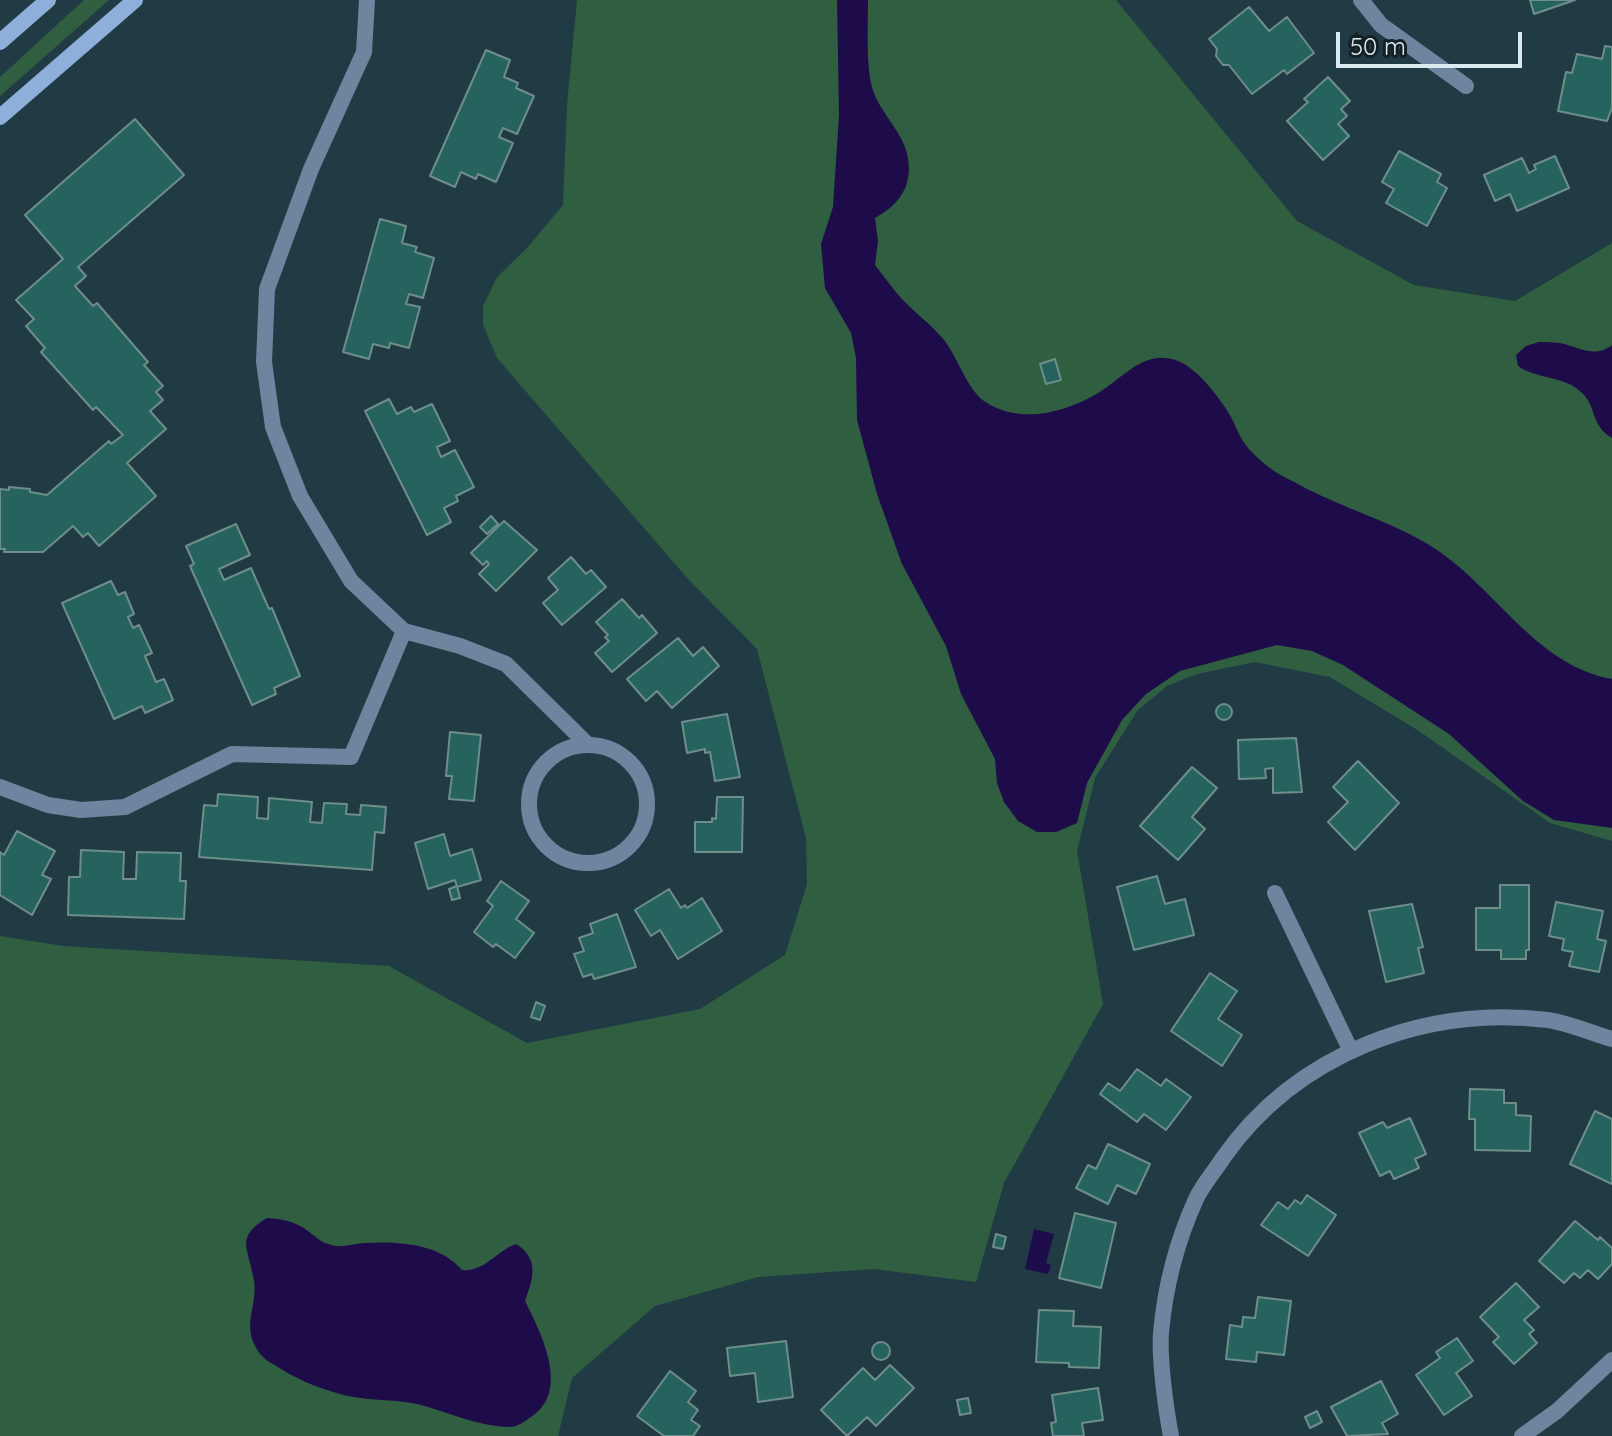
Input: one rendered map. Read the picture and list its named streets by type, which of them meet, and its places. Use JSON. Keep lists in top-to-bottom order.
{
  "scale_bar": "50 m"
}
